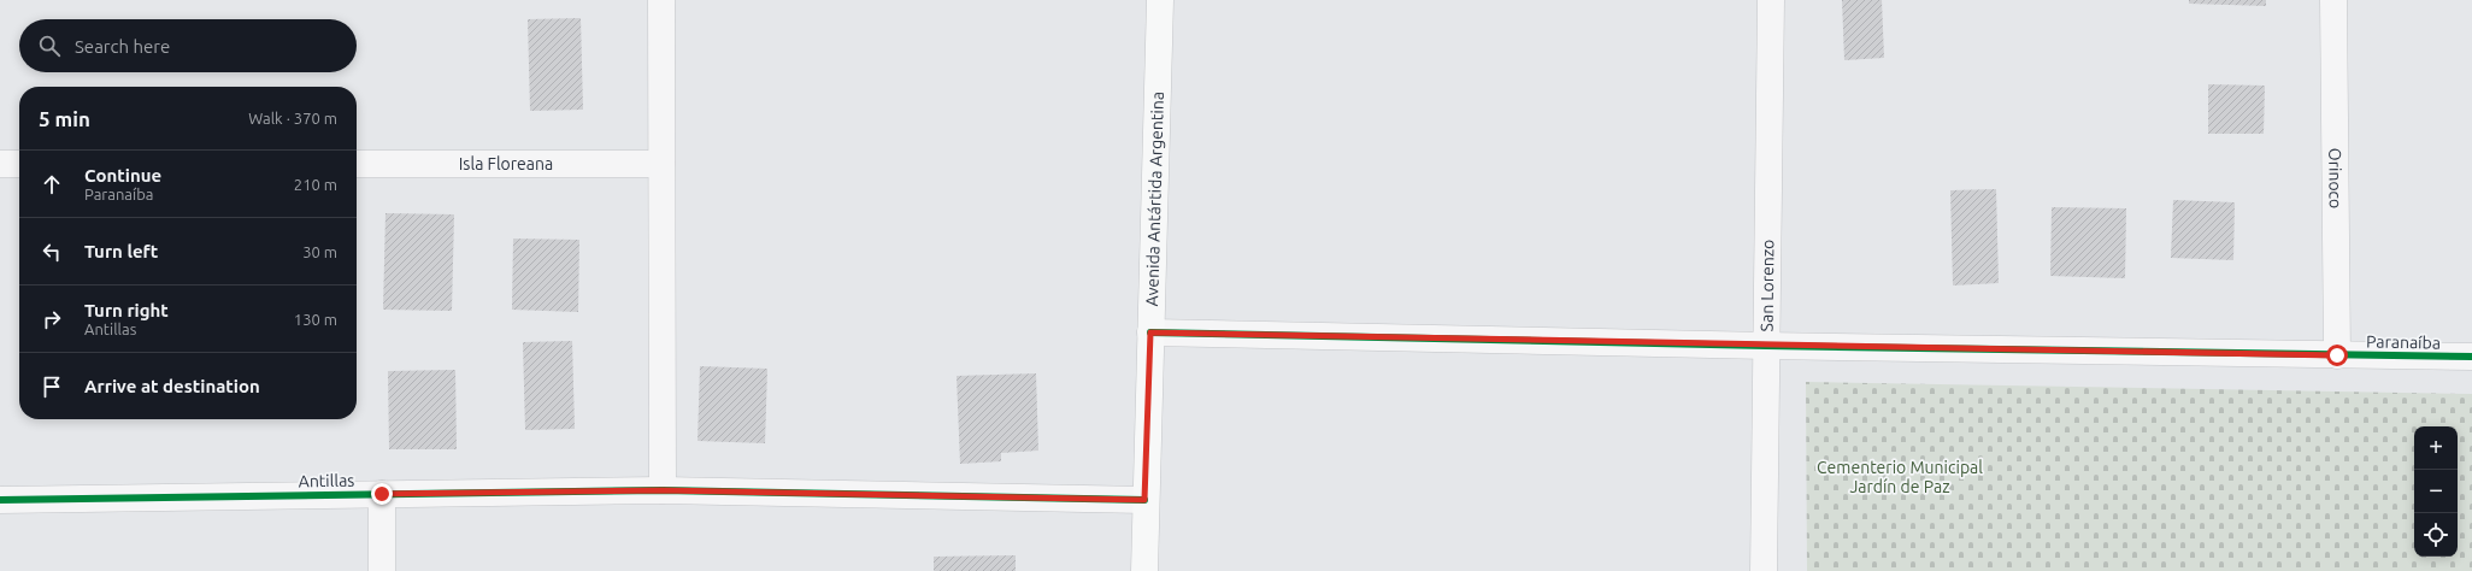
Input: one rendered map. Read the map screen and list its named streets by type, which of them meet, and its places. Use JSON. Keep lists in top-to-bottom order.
{
  "streets": {
    "street": [
      "Isla Floreana",
      "Orinoco",
      "Avenida Antártida Argentina",
      "San Lorenzo",
      "Paranaíba",
      "Antillas"
    ]
  },
  "crossings": [
    ["Orinoco", "Paranaíba"],
    ["Avenida Antártida Argentina", "Paranaíba"],
    ["Avenida Antártida Argentina", "Antillas"],
    ["San Lorenzo", "Paranaíba"]
  ],
  "parks": ["Cementerio Municipal Jardín de Paz"],
  "page": {
    "search": "Search here",
    "heading": ["5 min", "Walk · 370 m"],
    "list": [
      ["Continue", "Paranaíba", "210 m"],
      ["Turn left", "30 m"],
      ["Turn right", "Antillas", "130 m"],
      "Arrive at destination"
    ],
    "map_buttons": ["+", "−"]
  }
}
